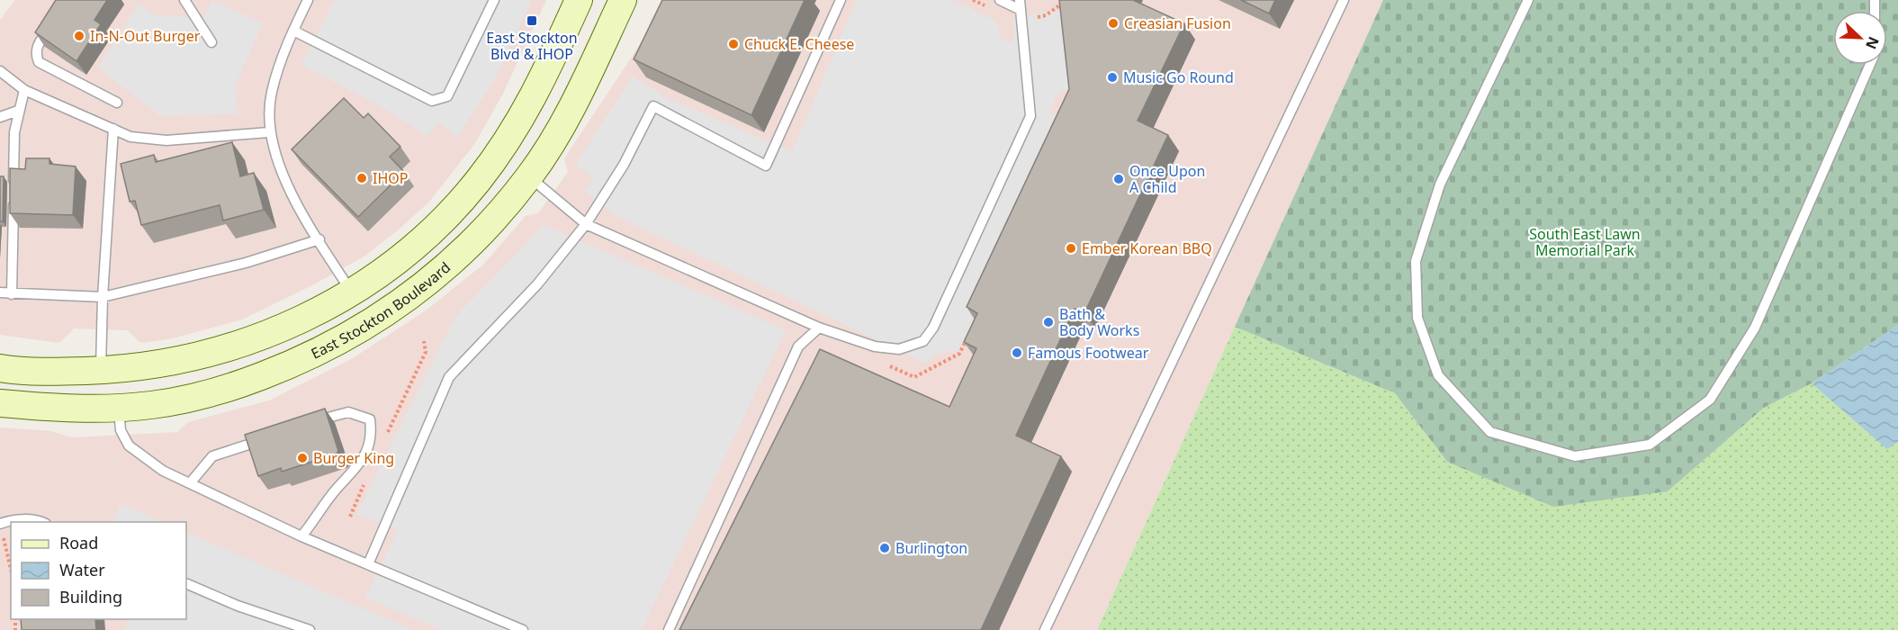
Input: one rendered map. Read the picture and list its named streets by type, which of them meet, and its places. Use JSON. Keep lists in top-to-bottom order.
{
  "streets": {
    "street": ["East Stockton Boulevard"]
  },
  "parks": ["South East Lawn Memorial Park"],
  "places": {
    "transit": ["East Stockton Blvd & IHOP"],
    "other": [
      "Creasian Fusion",
      "In-N-Out Burger",
      "Chuck E. Cheese",
      "Music Go Round",
      "IHOP",
      "Once Upon A Child",
      "Ember Korean BBQ",
      "Bath & Body Works",
      "Famous Footwear",
      "Burger King",
      "Burlington"
    ]
  },
  "legend": ["Road", "Water", "Building"],
  "north": "bottom right"
}
